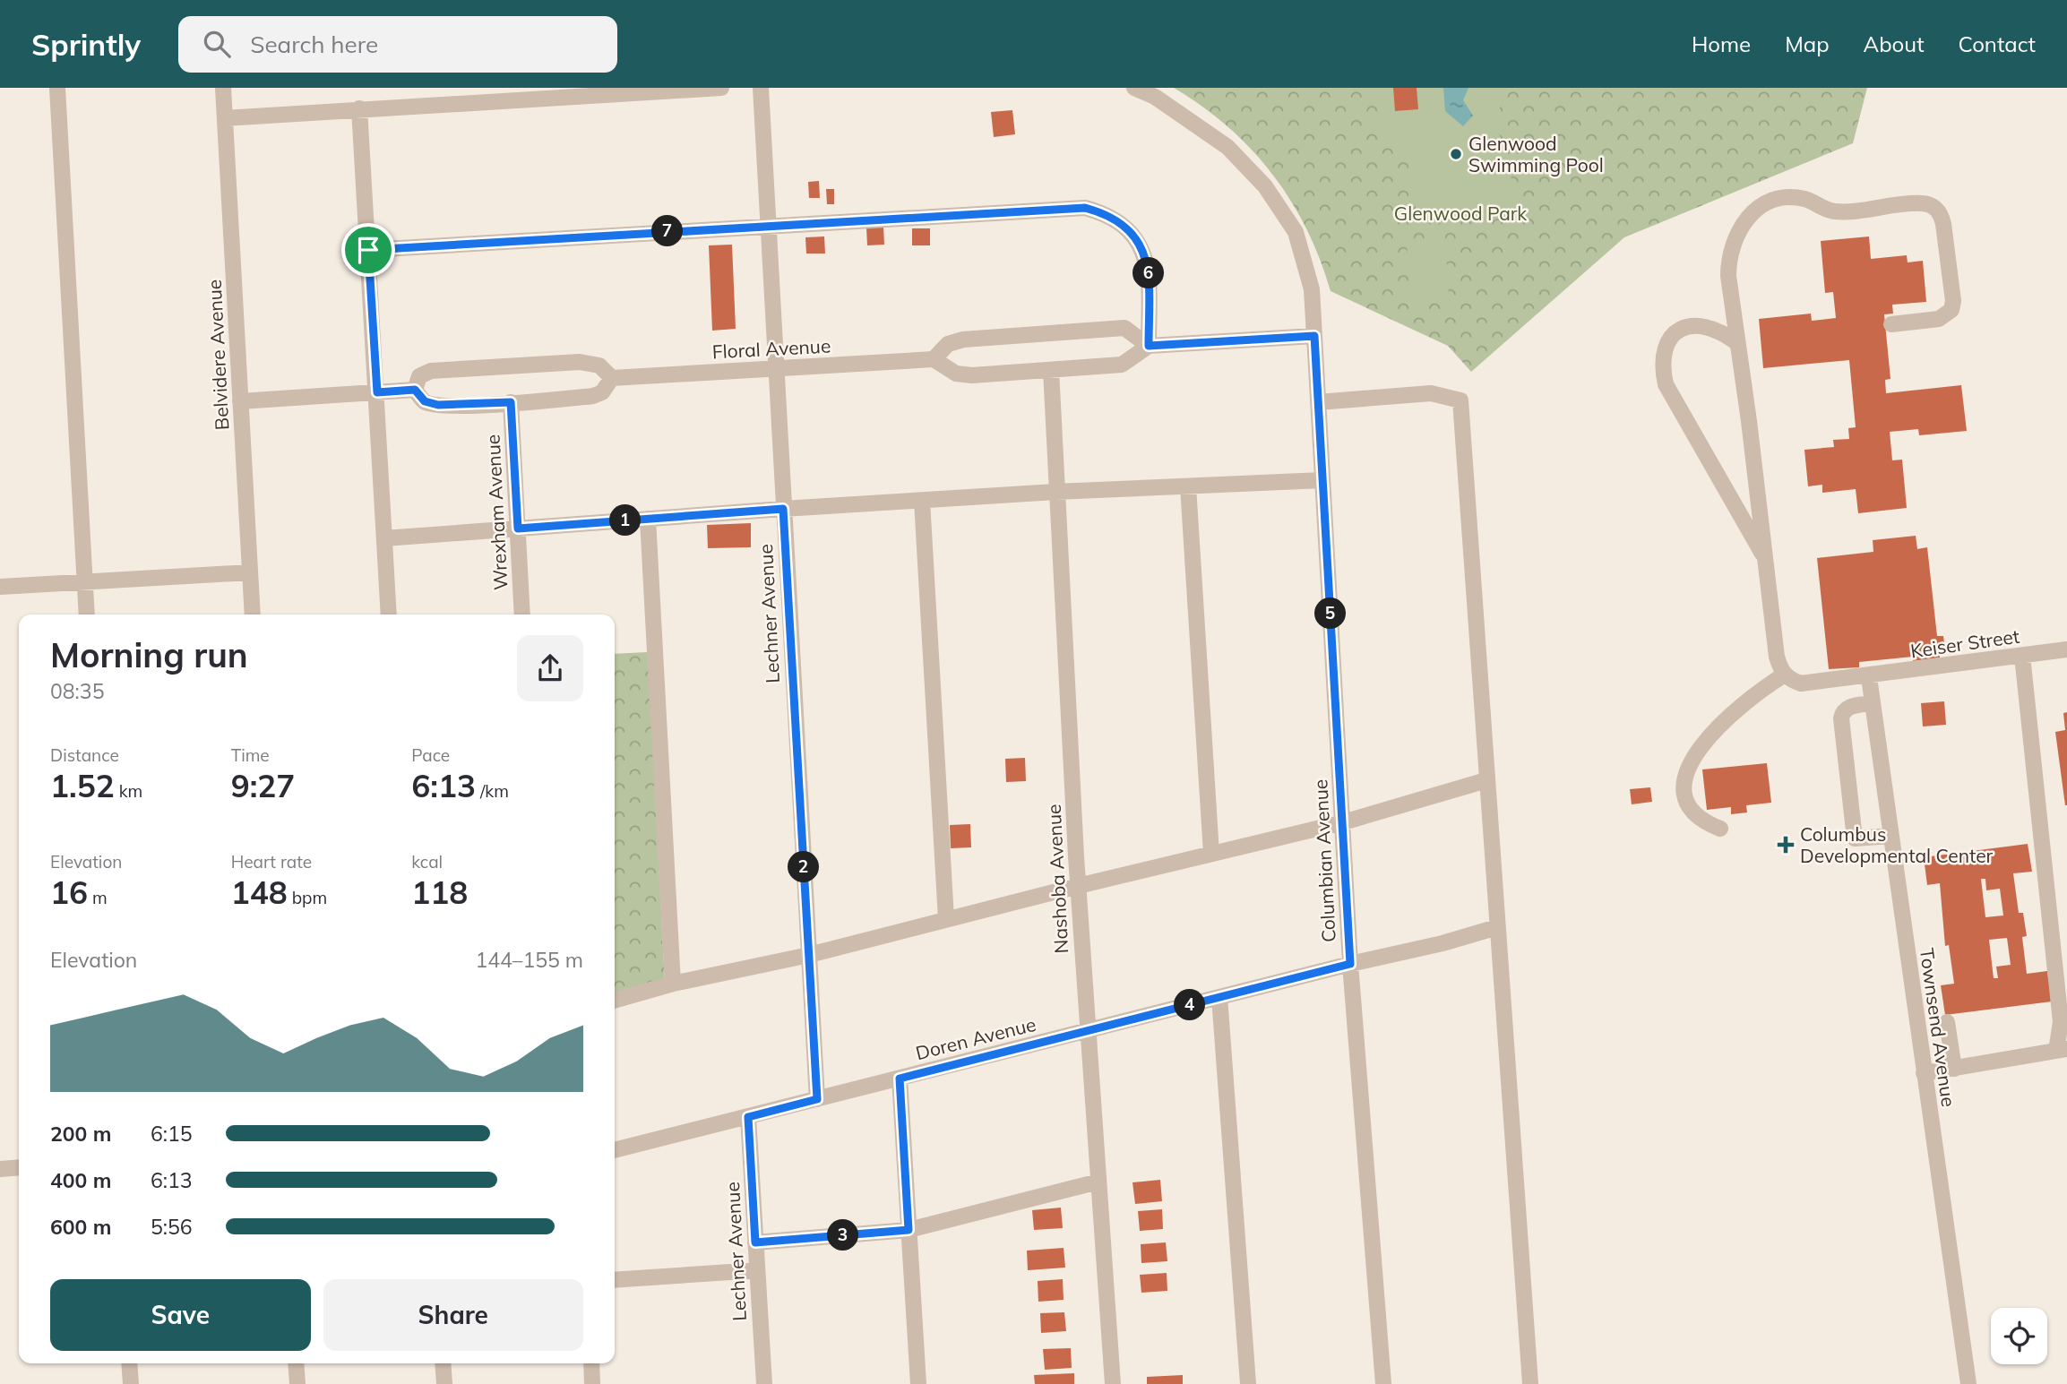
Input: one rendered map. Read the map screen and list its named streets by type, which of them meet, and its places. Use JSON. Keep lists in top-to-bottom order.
{
  "streets": {
    "street": [
      "Floral Avenue",
      "Belvidere Avenue",
      "Wrexham Avenue",
      "Lechner Avenue",
      "Keiser Street",
      "Columbian Avenue",
      "Nashoba Avenue",
      "Townsend Avenue",
      "Doren Avenue"
    ]
  },
  "crossings": [
    ["Floral Avenue", "Lechner Avenue"],
    ["Lechner Avenue", "Doren Avenue"],
    ["Keiser Street", "Townsend Avenue"],
    ["Columbian Avenue", "Doren Avenue"],
    ["Nashoba Avenue", "Doren Avenue"]
  ],
  "parks": ["Glenwood Park"],
  "places": {
    "other": ["Glenwood Swimming Pool"],
    "health": ["Columbus Developmental Center"]
  },
  "page": {
    "header": "Sprintly",
    "search": "Search here",
    "nav": [
      "Home",
      "Map",
      "About",
      "Contact"
    ],
    "pins": [
      "7",
      "6",
      "1",
      "5",
      "2",
      "4",
      "3"
    ],
    "heading": ["Morning run", "08:35"],
    "stats": [
      ["Distance", "1.52 km"],
      ["Time", "9:27"],
      ["Pace", "6:13 /km"],
      ["Elevation", "16 m"],
      ["Heart rate", "148 bpm"],
      ["kcal", "118"]
    ],
    "chart": ["Elevation", "144–155 m"],
    "list": [
      {
        "name": "200 m",
        "note": "6:15"
      },
      {
        "name": "400 m",
        "note": "6:13"
      },
      {
        "name": "600 m",
        "note": "5:56"
      }
    ],
    "buttons": ["Save", "Share"]
  }
}
